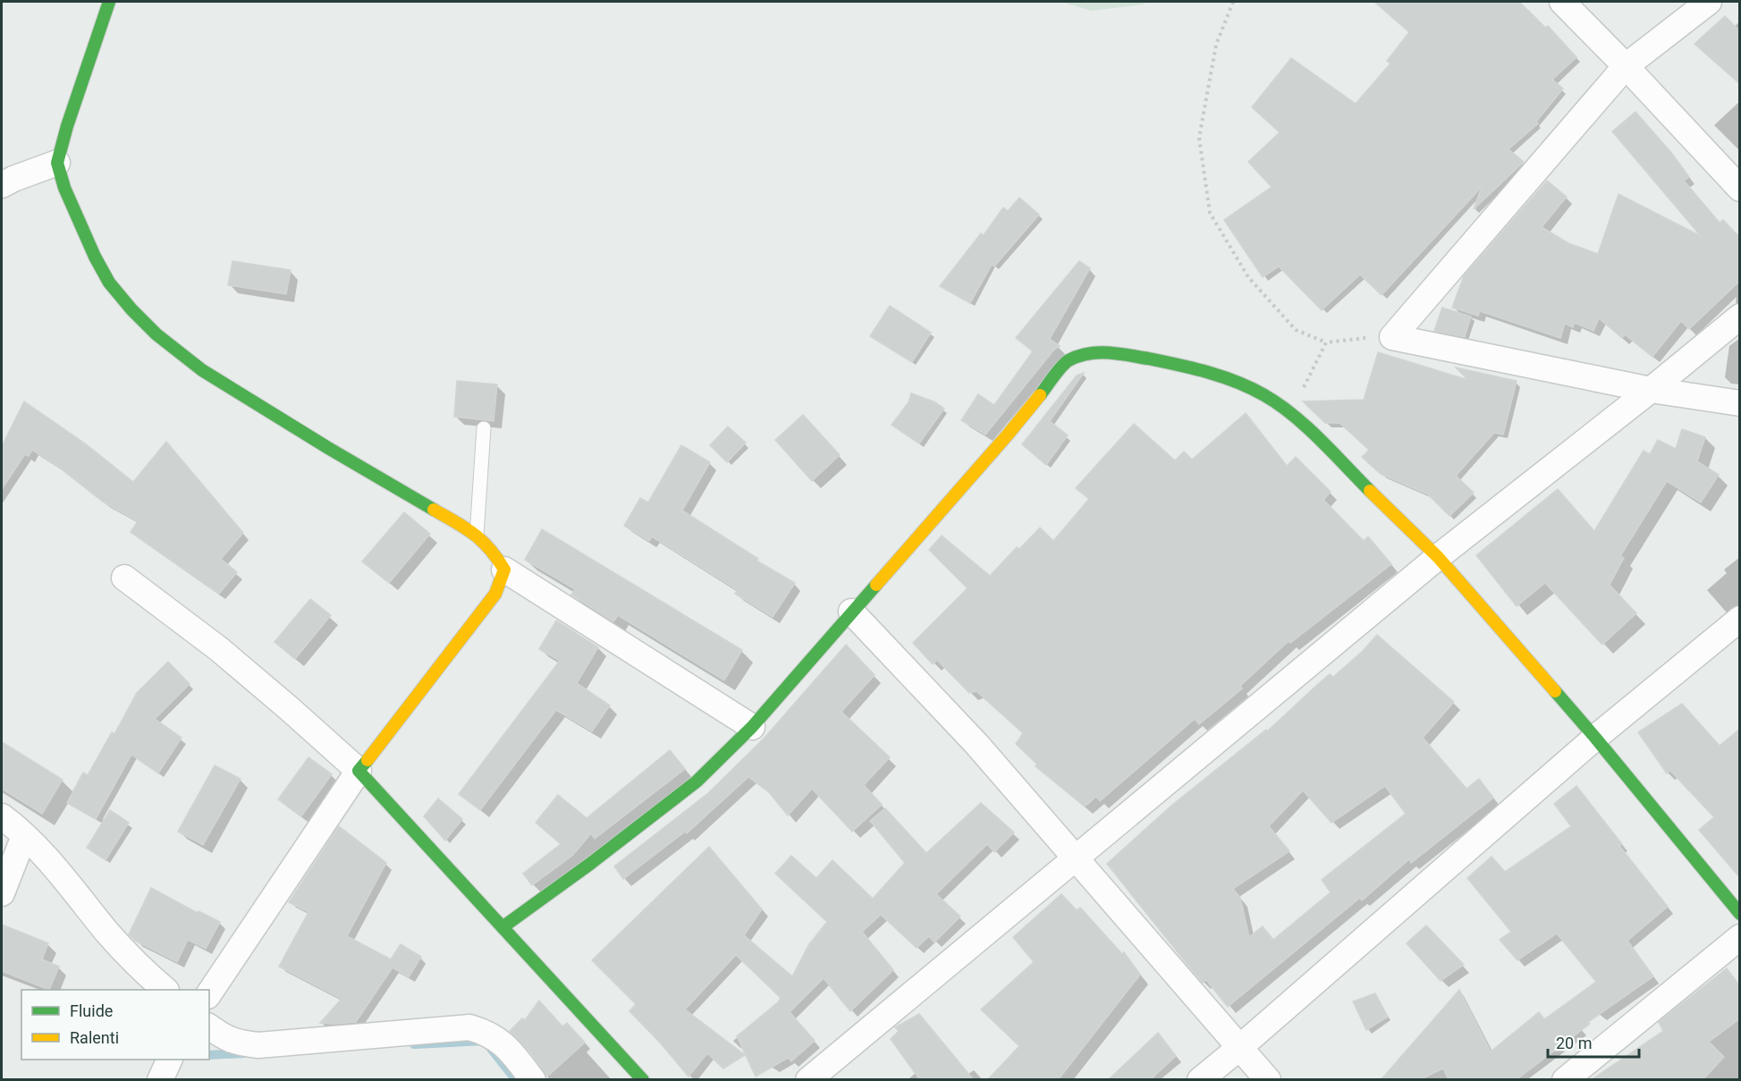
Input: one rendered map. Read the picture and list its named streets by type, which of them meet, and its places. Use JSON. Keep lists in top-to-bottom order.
{
  "legend": ["Fluide", "Ralenti"],
  "scale_bar": "20 m"
}
